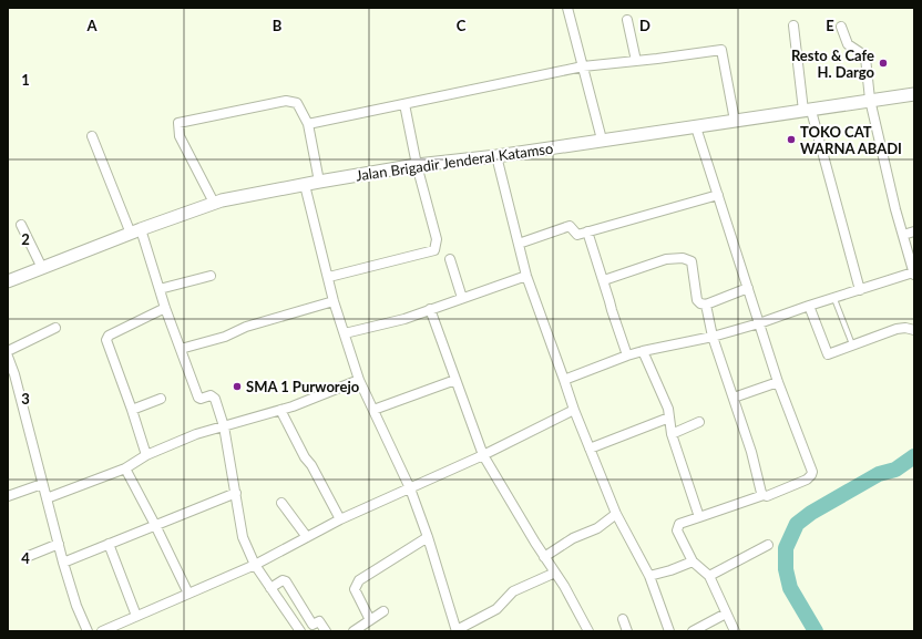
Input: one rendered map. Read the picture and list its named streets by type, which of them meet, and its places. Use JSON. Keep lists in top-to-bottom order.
{
  "streets": {
    "main road": ["Jalan Brigadir Jenderal Katamso"]
  },
  "places": ["Resto & Cafe H. Dargo", "TOKO CAT WARNA ABADI", "SMA 1 Purworejo"],
  "grid": {
    "columns": [
      "A",
      "B",
      "C",
      "D",
      "E"
    ],
    "rows": [
      "1",
      "2",
      "3",
      "4"
    ]
  }
}
